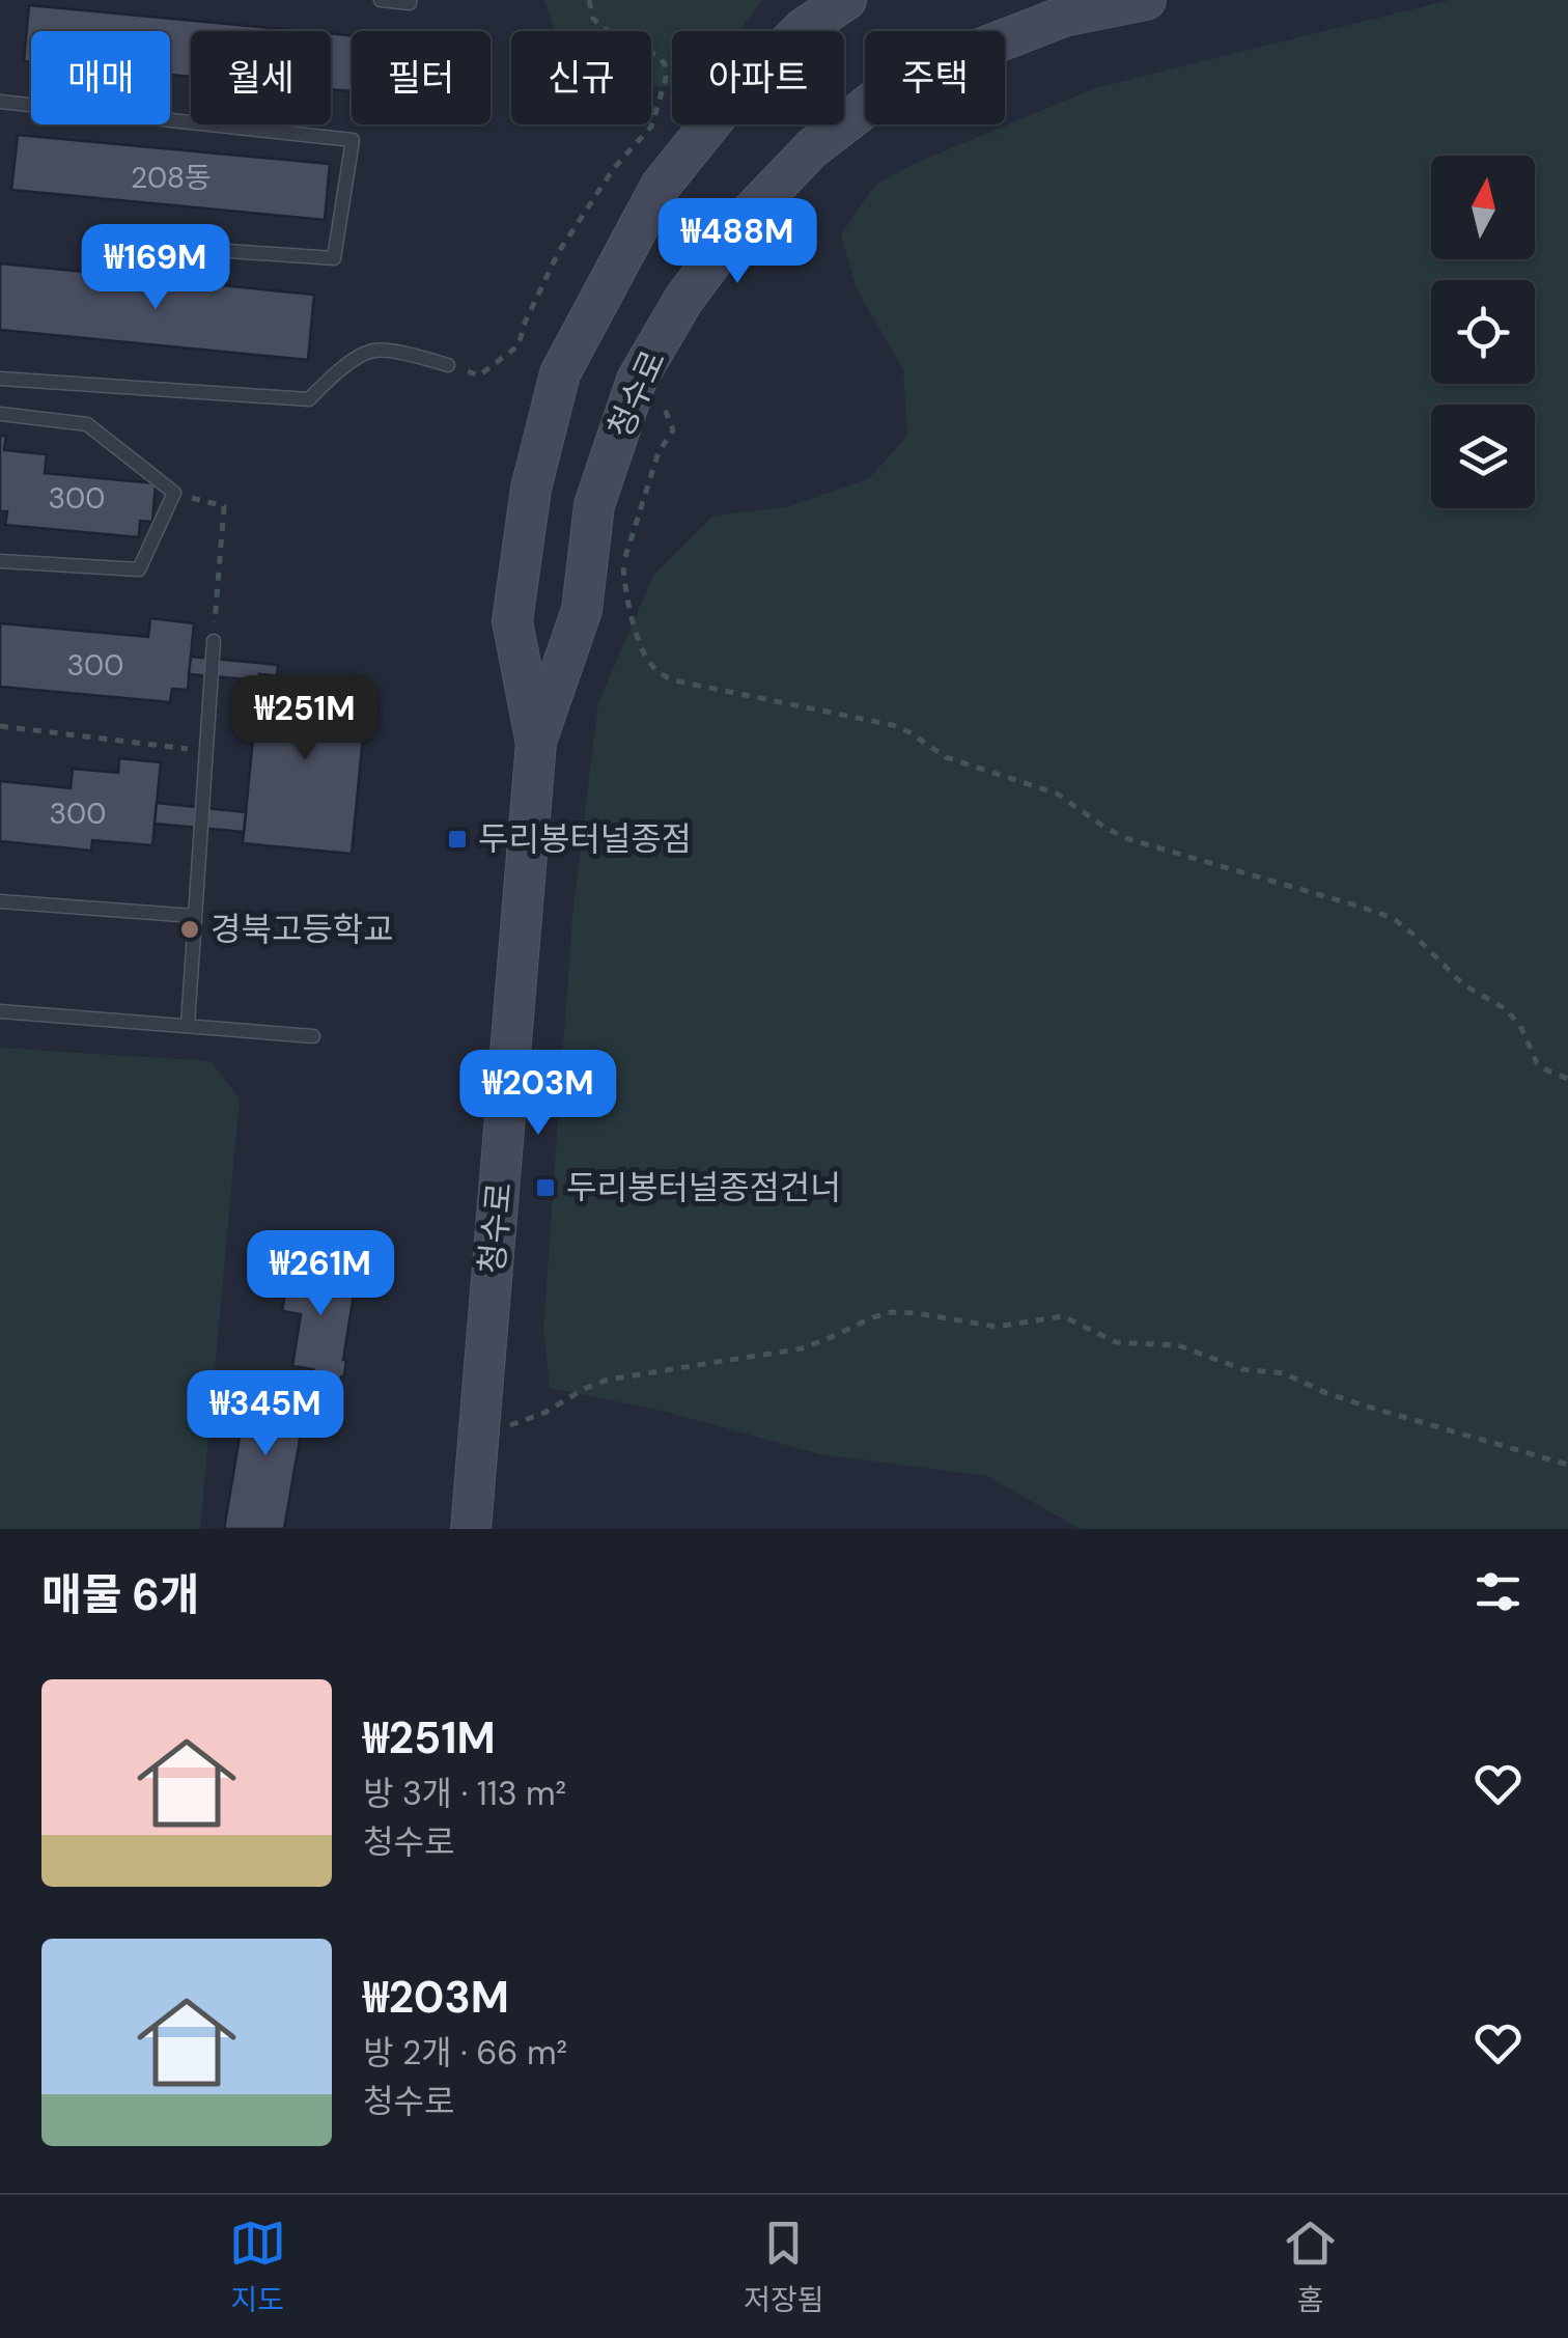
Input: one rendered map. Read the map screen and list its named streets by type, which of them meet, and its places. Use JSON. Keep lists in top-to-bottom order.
{
  "streets": {
    "main road": ["청수로"]
  },
  "places": {
    "transit": ["두리봉터널종점", "두리봉터널종점건너"],
    "other": ["경북고등학교"]
  },
  "house_numbers": [
    "208동",
    "300",
    "300",
    "300"
  ],
  "north": "top",
  "page": {
    "chip": [
      "매매",
      "월세",
      "필터",
      "신규",
      "아파트",
      "주택"
    ],
    "price": [
      "₩488M",
      "₩169M",
      "₩251M",
      "₩203M",
      "₩261M",
      "₩345M"
    ],
    "heading": "매물 6개",
    "list": [
      {
        "name": "₩251M",
        "note": "방 3개 · 113 m² · 청수로"
      },
      {
        "name": "₩203M",
        "note": "방 2개 · 66 m² · 청수로"
      }
    ],
    "tabs": ["지도", "저장됨", "홈"]
  }
}
